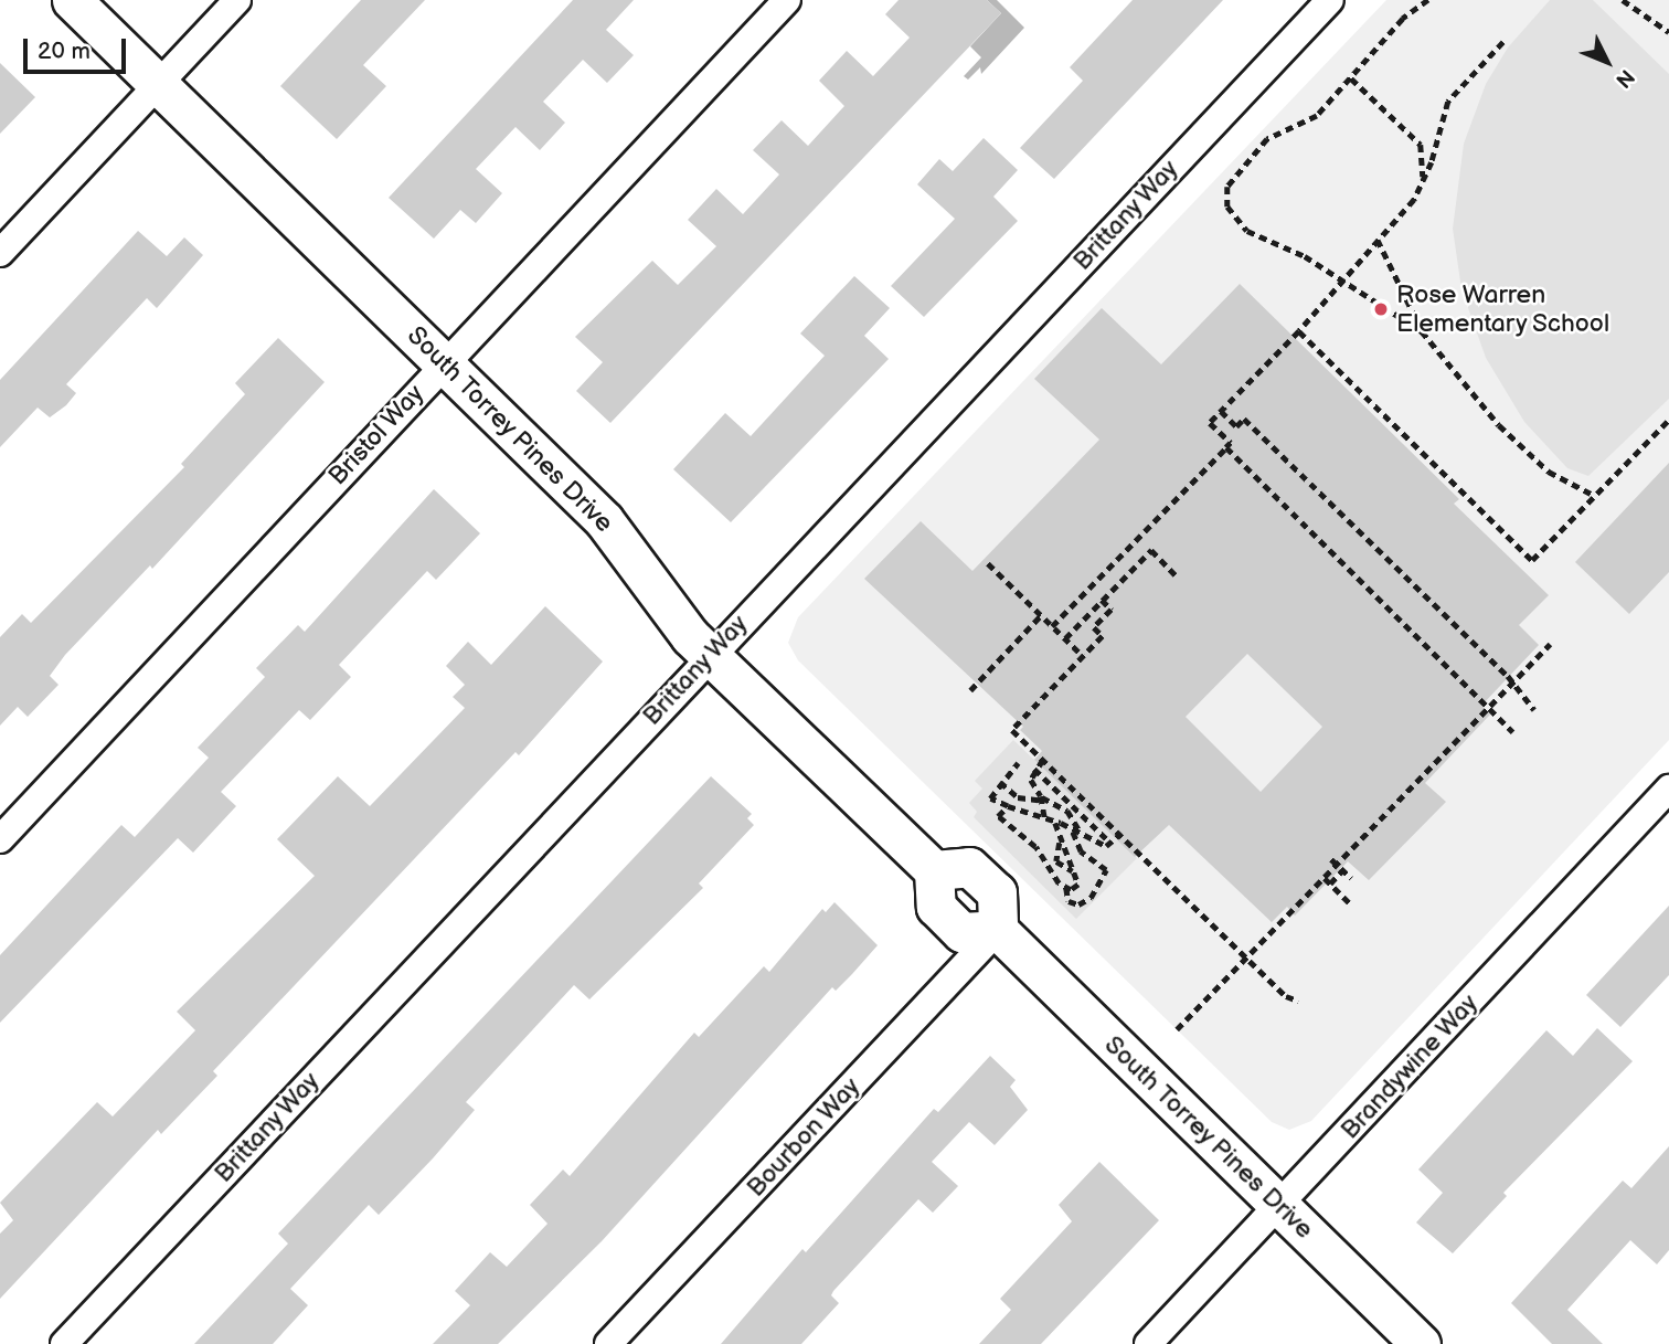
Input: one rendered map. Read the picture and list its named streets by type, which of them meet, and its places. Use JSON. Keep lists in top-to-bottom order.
{
  "streets": {
    "main road": ["South Torrey Pines Drive"],
    "street": [
      "Brittany Way",
      "Bristol Way",
      "Brandywine Way",
      "Bourbon Way"
    ]
  },
  "crossings": [
    ["Brittany Way", "South Torrey Pines Drive"],
    ["South Torrey Pines Drive", "Bristol Way"],
    ["South Torrey Pines Drive", "Brandywine Way"],
    ["South Torrey Pines Drive", "Bourbon Way"]
  ],
  "places": ["Rose Warren Elementary School"],
  "scale_bar": "20 m",
  "north": "bottom right"
}
